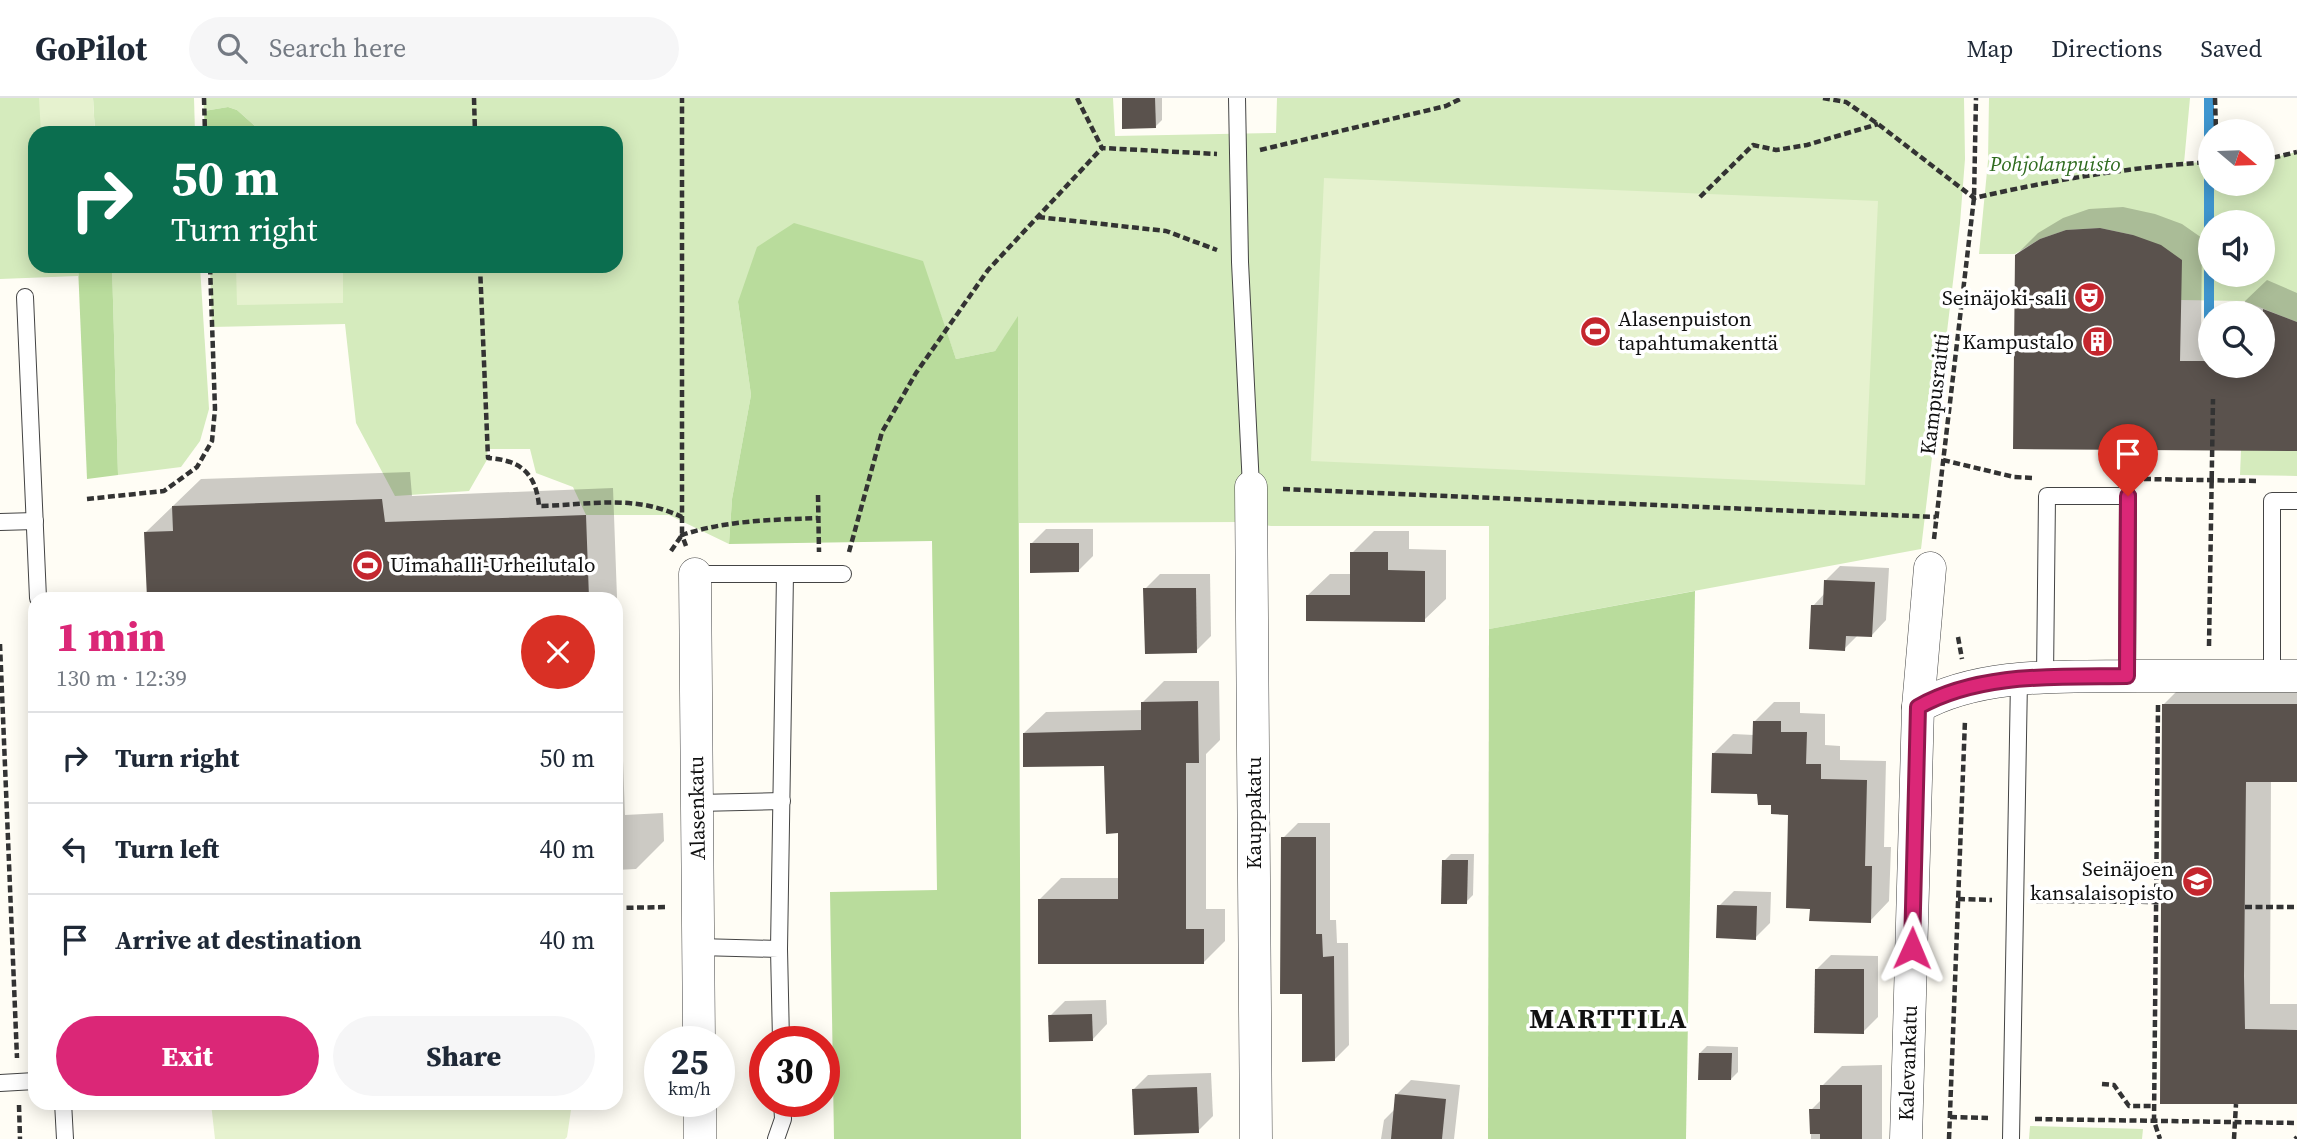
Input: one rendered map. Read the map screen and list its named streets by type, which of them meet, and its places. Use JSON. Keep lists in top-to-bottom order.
{
  "streets": {
    "street": ["Alasenkatu", "Kauppakatu", "Kalevankatu"],
    "path": ["Kampusraitti"]
  },
  "crossings": [
    ["Kampusraitti", "Kalevankatu"]
  ],
  "districts": ["MARTTILA"],
  "parks": ["Pohjolanpuisto"],
  "places": {
    "theatre": ["Seinäjoki-sali"],
    "sports": ["Alasenpuiston tapahtumakenttä", "Uimahalli-Urheilutalo"],
    "building": ["Kampustalo"],
    "school or university": ["Seinäjoen kansalaisopisto"]
  },
  "north": "right",
  "page": {
    "header": "GoPilot",
    "search": "Search here",
    "nav": ["Map", "Directions", "Saved"],
    "turn": ["50 m", "Turn right"],
    "heading": ["1 min", "130 m · 12:39"],
    "list": [
      {
        "name": "Turn right",
        "value": "50 m"
      },
      {
        "name": "Turn left",
        "value": "40 m"
      },
      {
        "name": "Arrive at destination",
        "value": "40 m"
      }
    ],
    "buttons": ["Exit", "Share"],
    "speed": "25 km/h",
    "limit": "30"
  }
}
